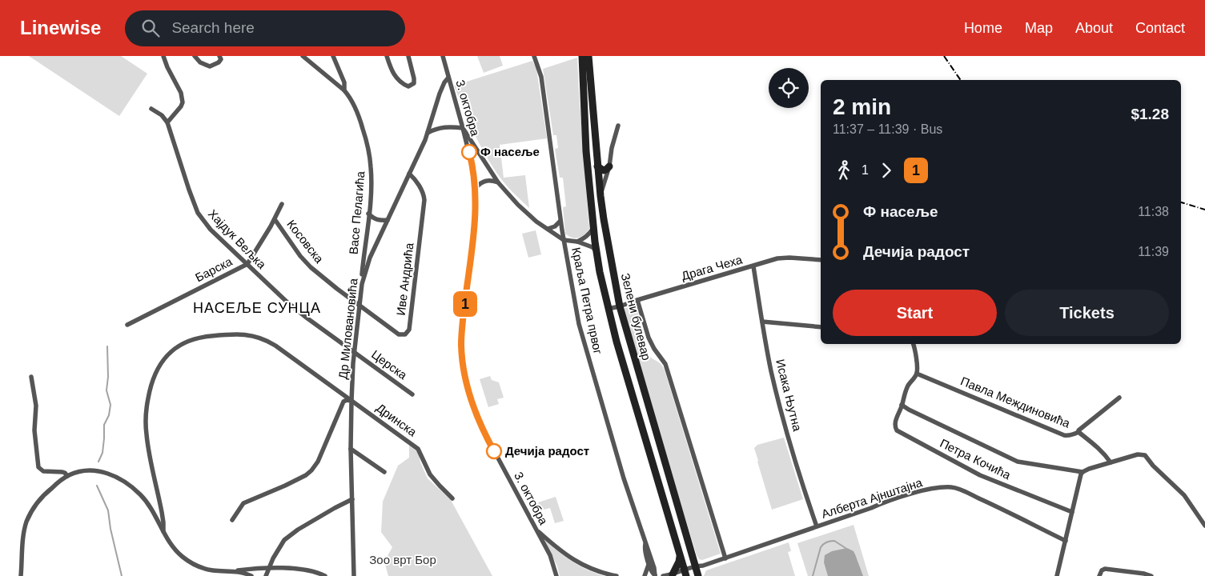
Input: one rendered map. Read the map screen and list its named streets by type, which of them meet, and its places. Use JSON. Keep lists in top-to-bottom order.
{
  "streets": {
    "street": [
      "3. октобра",
      "Васе Пелагића",
      "Хајдук Вељка",
      "Косовска",
      "Драга Чеха",
      "Барска",
      "Иве Андрића",
      "Краља Петра првог",
      "Зелени булевар",
      "Др Миловановића",
      "Церска",
      "Исака Њутна",
      "Павла Междиновића",
      "Дринска",
      "Петра Кочића",
      "Алберта Ајнштајна"
    ]
  },
  "crossings": [
    ["3. октобра", "Др Миловановића"],
    ["Васе Пелагића", "Др Миловановића"],
    ["Хајдук Вељка", "Барска"],
    ["Хајдук Вељка", "Др Миловановића"],
    ["Хајдук Вељка", "Церска"],
    ["Косовска", "Барска"],
    ["Косовска", "Иве Андрића"],
    ["Косовска", "Др Миловановића"],
    ["Драга Чеха", "Зелени булевар"],
    ["Драга Чеха", "Исака Њутна"],
    ["Иве Андрића", "Др Миловановића"],
    ["Зелени булевар", "Алберта Ајнштајна"],
    ["Др Миловановића", "Церска"],
    ["Др Миловановића", "Дринска"],
    ["Исака Њутна", "Алберта Ајнштајна"]
  ],
  "districts": ["НАСЕЉЕ СУНЦА"],
  "parks": ["Зоо врт Бор"],
  "places": ["Ф насеље", "Дечија радост"],
  "lines": ["bus line 1"],
  "page": {
    "header": "Linewise",
    "search": "Search here",
    "nav": [
      "Home",
      "Map",
      "About",
      "Contact"
    ],
    "on_map": "1",
    "heading": ["2 min", "11:37 – 11:39 · Bus", "$1.28"],
    "legs": ["1", "1"],
    "list": [
      {
        "name": "Ф насеље",
        "value": "11:38"
      },
      {
        "name": "Дечија радост",
        "value": "11:39"
      }
    ],
    "buttons": ["Start", "Tickets"]
  }
}
